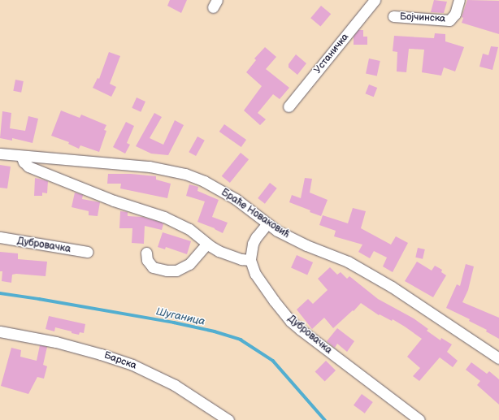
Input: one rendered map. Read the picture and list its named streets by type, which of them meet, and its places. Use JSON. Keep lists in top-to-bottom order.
{
  "streets": {
    "street": [
      "Бојчинска",
      "Устаничка",
      "Браће Новаковић",
      "Дубровачка",
      "Барска"
    ]
  },
  "water": ["Шуганица"]
}
